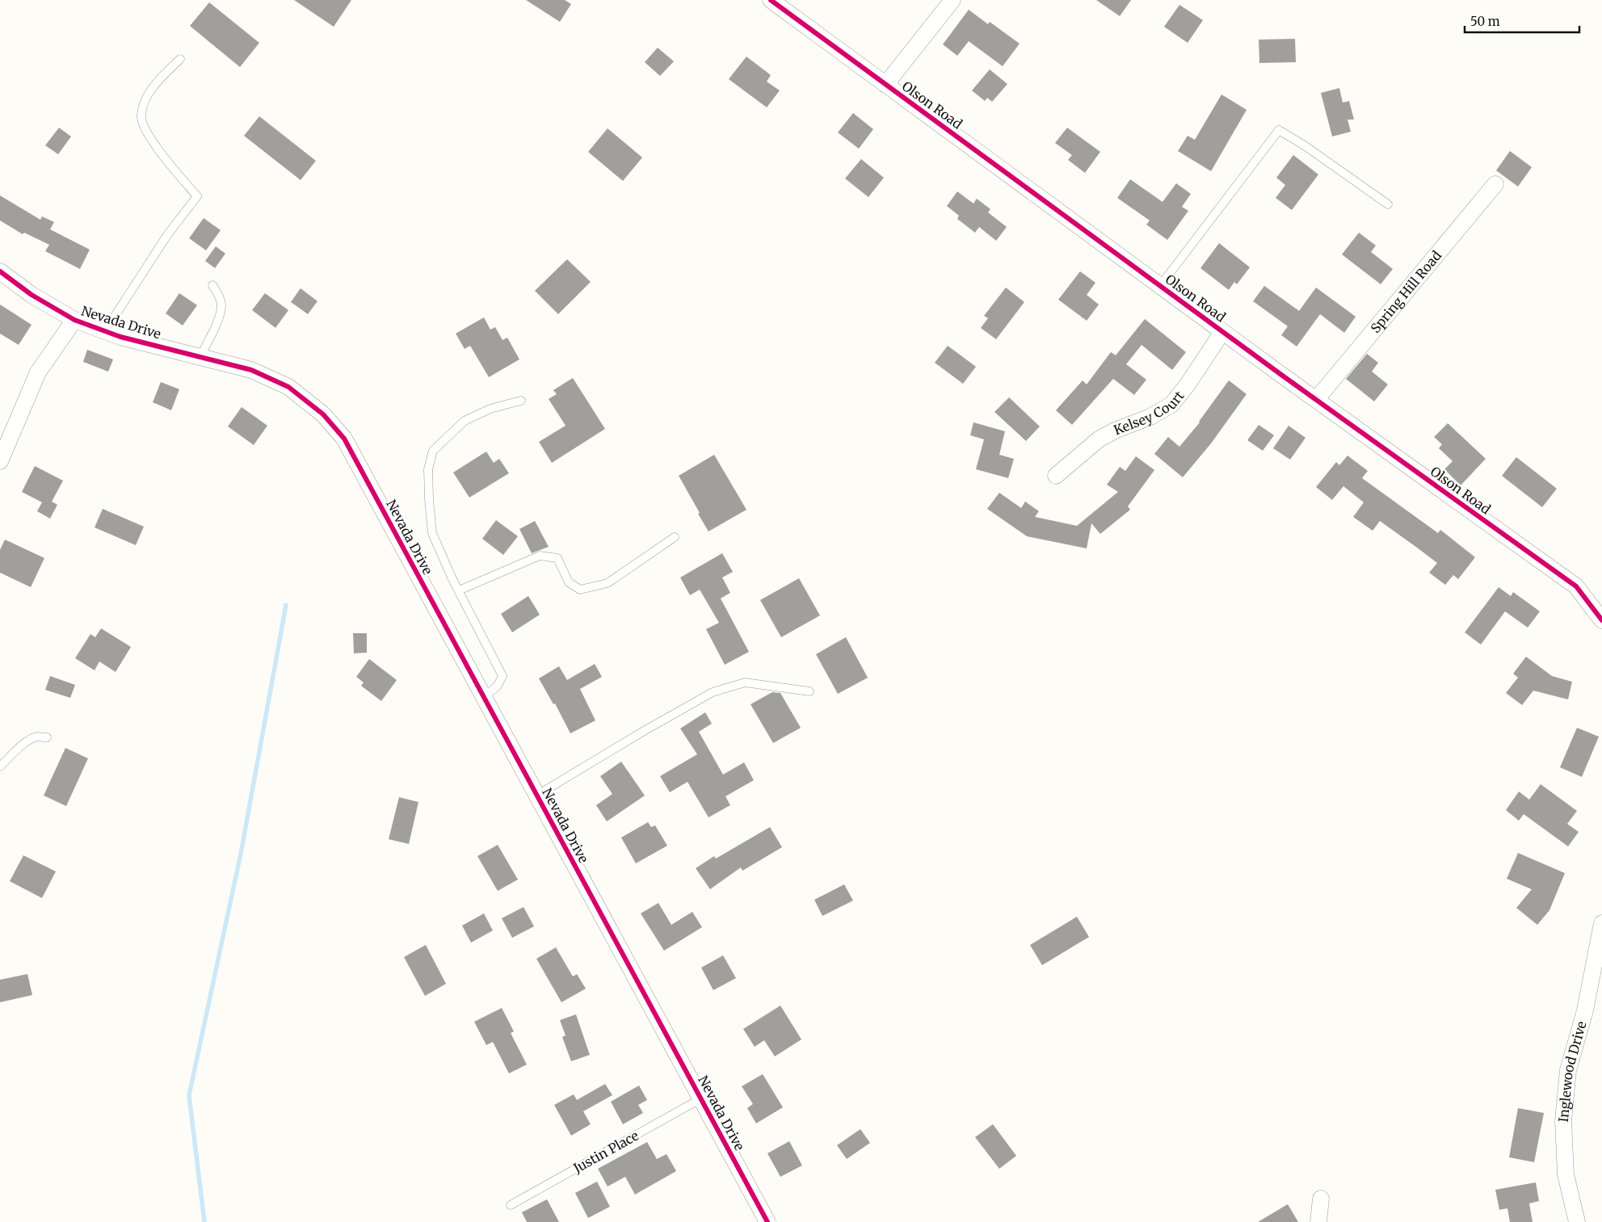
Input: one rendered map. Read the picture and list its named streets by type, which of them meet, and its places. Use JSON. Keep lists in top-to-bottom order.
{
  "streets": {
    "street": [
      "Olson Road",
      "Spring Hill Road",
      "Nevada Drive",
      "Kelsey Court",
      "Inglewood Drive"
    ],
    "lane": ["Justin Place"]
  },
  "crossings": [
    ["Olson Road", "Spring Hill Road"],
    ["Olson Road", "Kelsey Court"],
    ["Nevada Drive", "Justin Place"]
  ],
  "scale_bar": "50 m"
}
